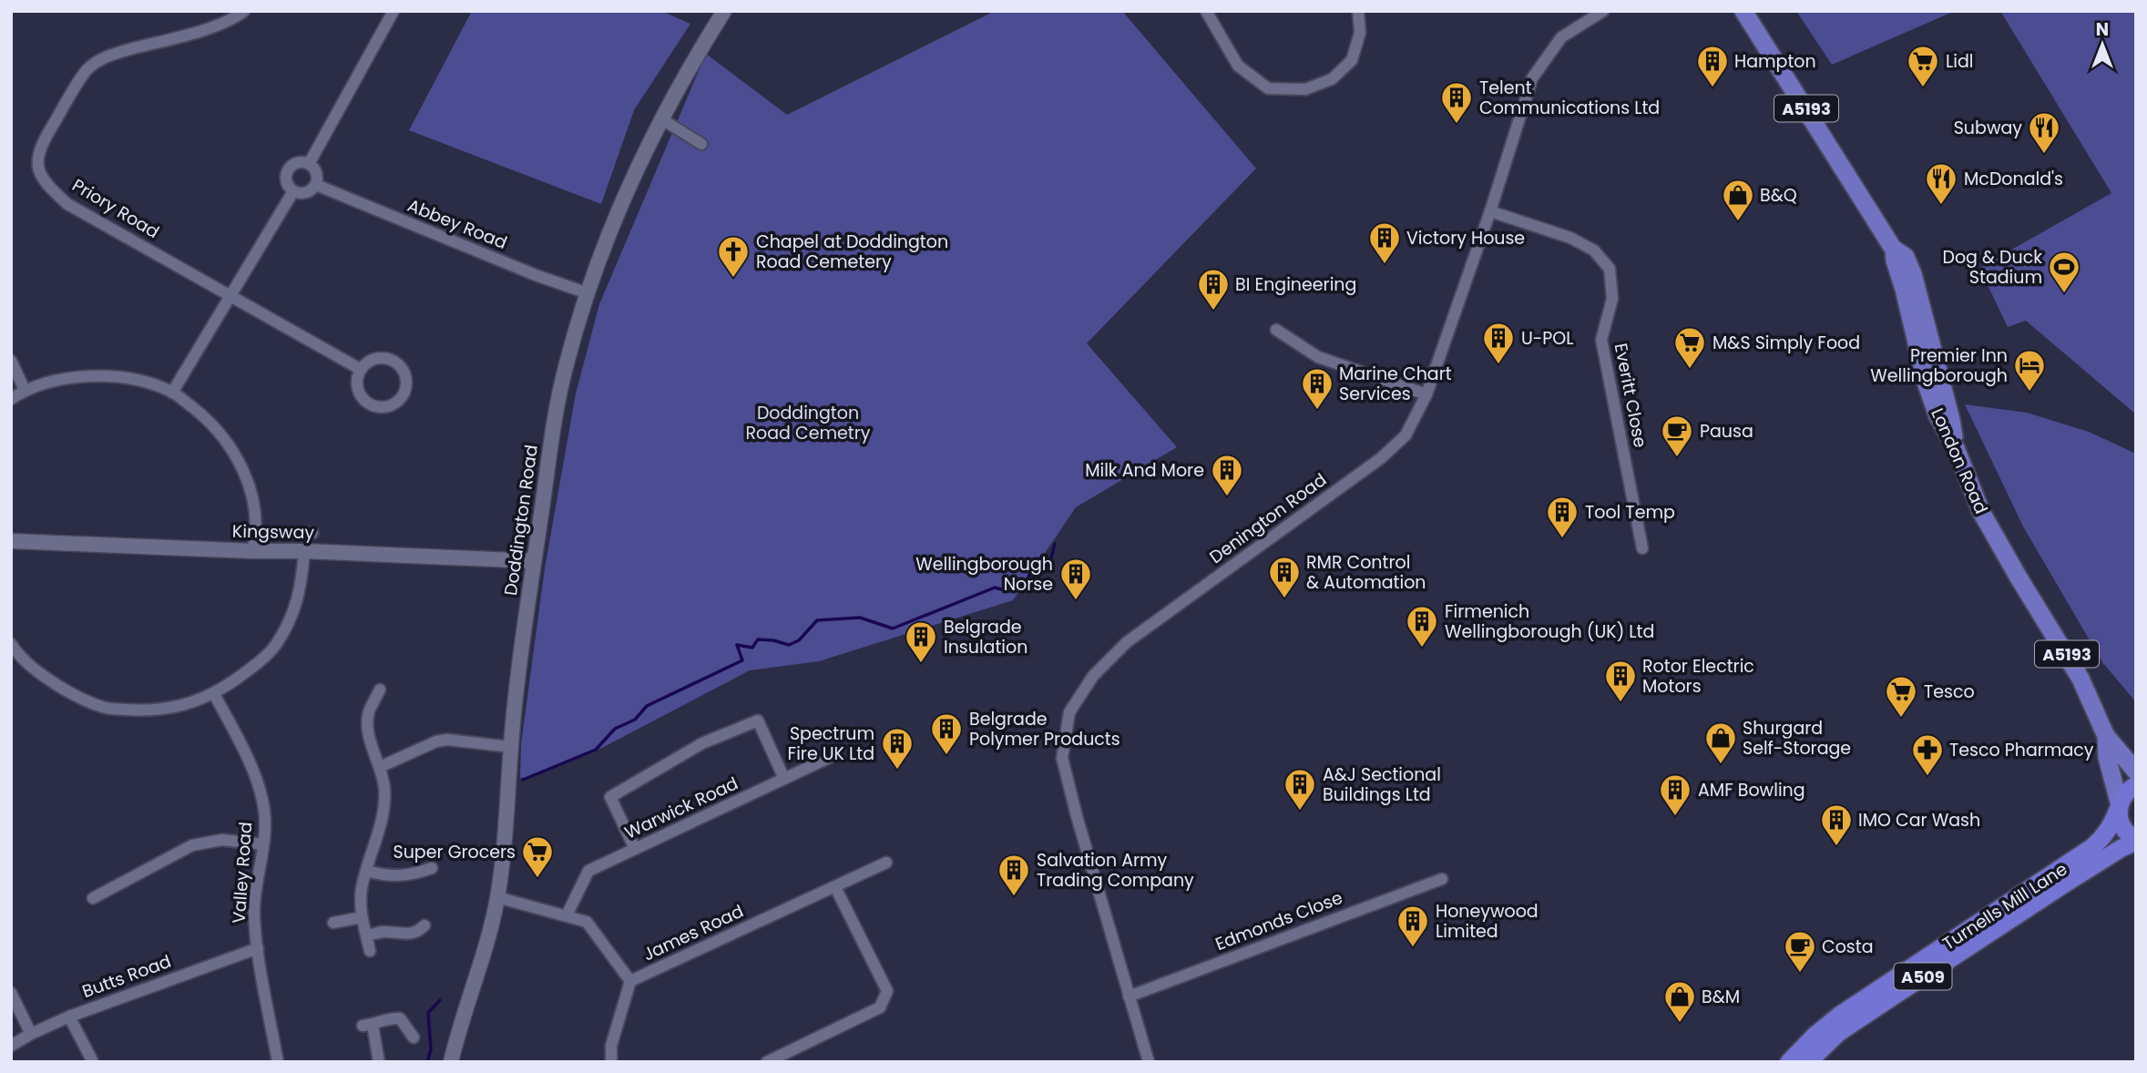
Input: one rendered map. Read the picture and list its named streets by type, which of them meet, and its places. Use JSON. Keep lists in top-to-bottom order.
{
  "streets": {
    "highway": ["Turnells Mill Lane", "A509"],
    "main road": ["A5193", "London Road"],
    "street": [
      "Priory Road",
      "Abbey Road",
      "Everitt Close",
      "Denington Road",
      "Doddington Road",
      "Kingsway",
      "Warwick Road",
      "Valley Road",
      "Edmonds Close",
      "James Road",
      "Butts Road"
    ]
  },
  "crossings": [
    ["Abbey Road", "Doddington Road"],
    ["Everitt Close", "Denington Road"],
    ["London Road", "Turnells Mill Lane"],
    ["Denington Road", "Edmonds Close"],
    ["Doddington Road", "Kingsway"],
    ["Doddington Road", "James Road"],
    ["Warwick Road", "James Road"],
    ["Valley Road", "Butts Road"]
  ],
  "parks": ["Doddington Road Cemetry"],
  "places": {
    "building": [
      "Hampton",
      "Telent Communications Ltd",
      "Victory House",
      "BI Engineering",
      "U-POL",
      "Marine Chart Services",
      "Milk And More",
      "Tool Temp",
      "RMR Control & Automation",
      "Wellingborough Norse",
      "Firmenich Wellingborough (UK) Ltd",
      "Belgrade Insulation",
      "Rotor Electric Motors",
      "Belgrade Polymer Products",
      "Spectrum Fire UK Ltd",
      "A&J Sectional Buildings Ltd",
      "AMF Bowling",
      "IMO Car Wash",
      "Salvation Army Trading Company",
      "Honeywood Limited"
    ],
    "supermarket": [
      "Lidl",
      "M&S Simply Food",
      "Tesco",
      "Super Grocers"
    ],
    "restaurant": ["Subway", "McDonald's"],
    "shop": ["B&Q", "Shurgard Self-Storage", "B&M"],
    "church": ["Chapel at Doddington Road Cemetery"],
    "sports": ["Dog & Duck Stadium"],
    "hotel": ["Premier Inn Wellingborough"],
    "cafe": ["Pausa", "Costa"],
    "pharmacy": ["Tesco Pharmacy"]
  },
  "north": "top"
}
